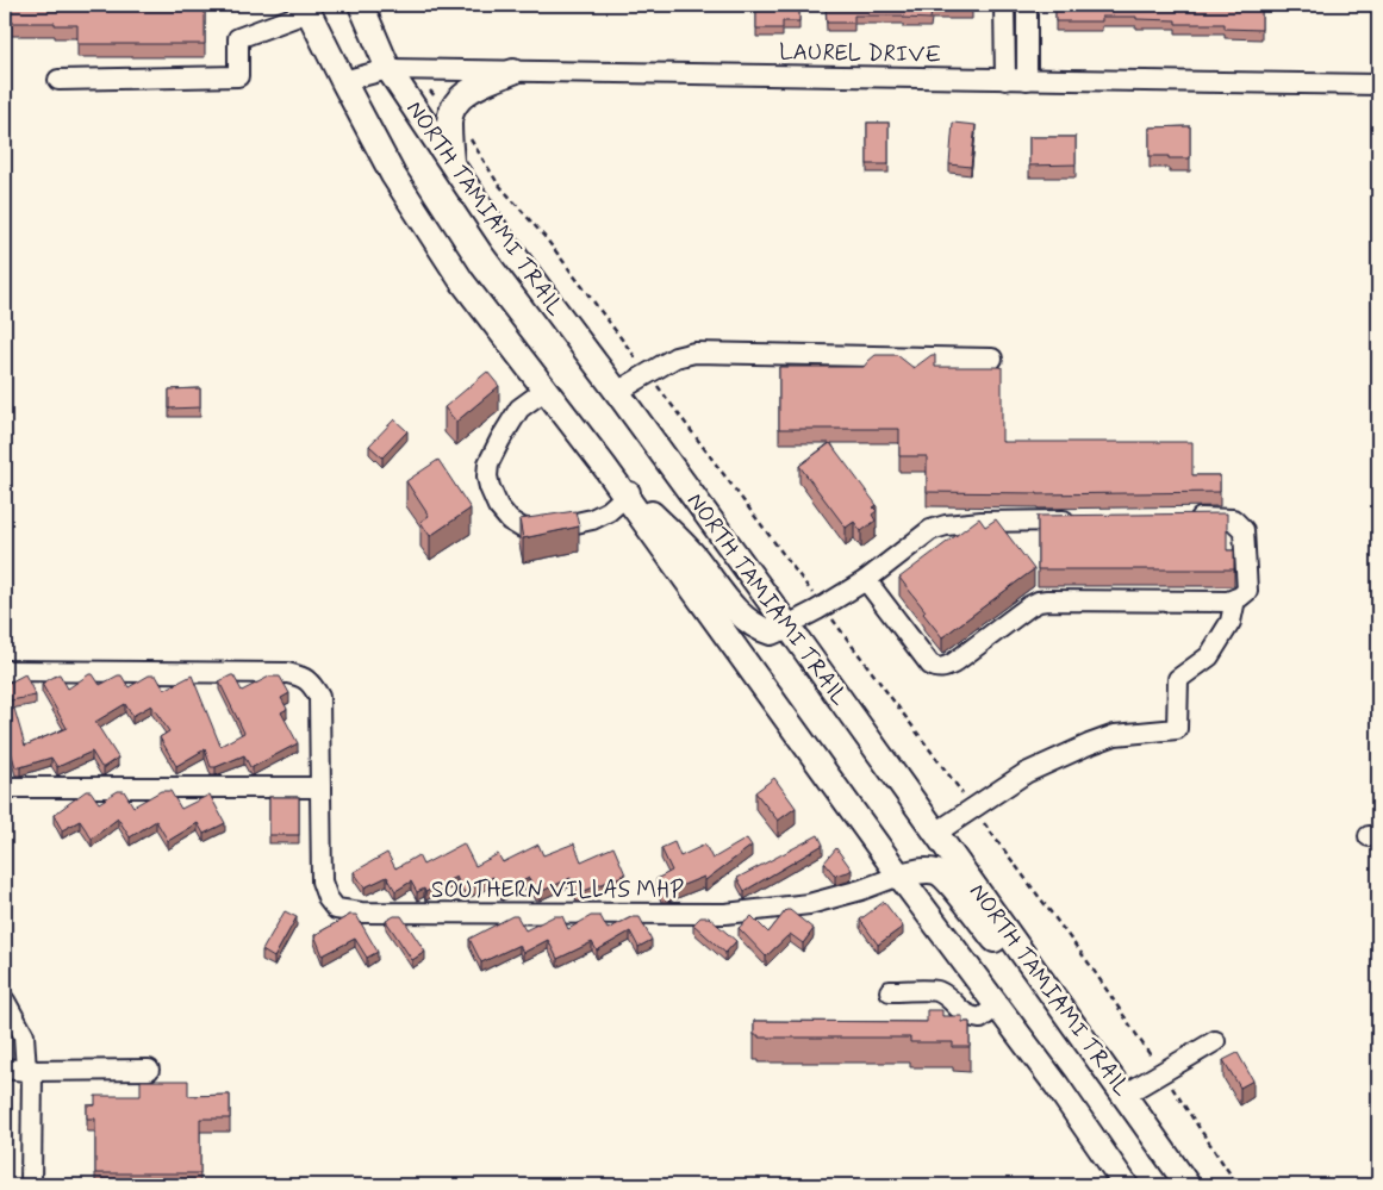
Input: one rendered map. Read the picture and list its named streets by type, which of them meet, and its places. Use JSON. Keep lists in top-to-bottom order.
{
  "streets": {
    "main road": ["NORTH TAMIAMI TRAIL"],
    "street": ["LAUREL DRIVE", "SOUTHERN VILLAS MHP"]
  },
  "crossings": [
    ["LAUREL DRIVE", "NORTH TAMIAMI TRAIL"]
  ]
}
